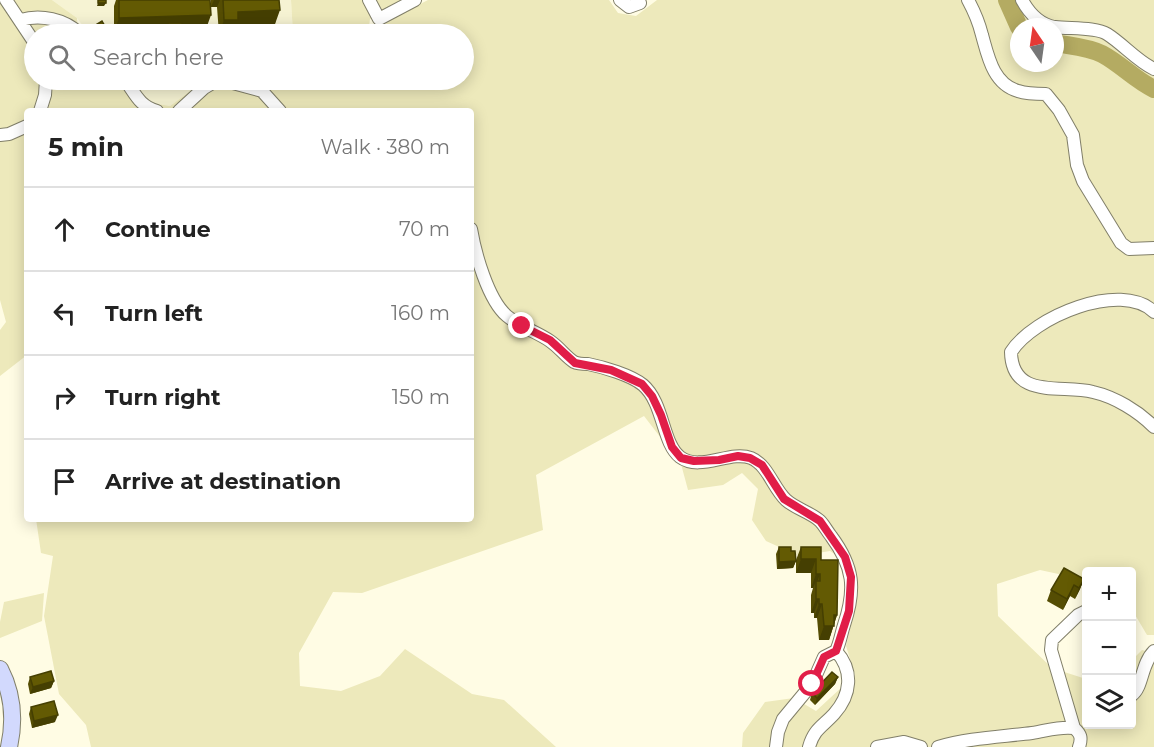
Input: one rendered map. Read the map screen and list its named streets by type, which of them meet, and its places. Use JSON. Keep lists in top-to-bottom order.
{
  "north": "top",
  "page": {
    "search": "Search here",
    "heading": ["5 min", "Walk · 380 m"],
    "list": [
      ["Continue", "70 m"],
      ["Turn left", "160 m"],
      ["Turn right", "150 m"],
      "Arrive at destination"
    ],
    "map_buttons": ["+", "−"]
  }
}
